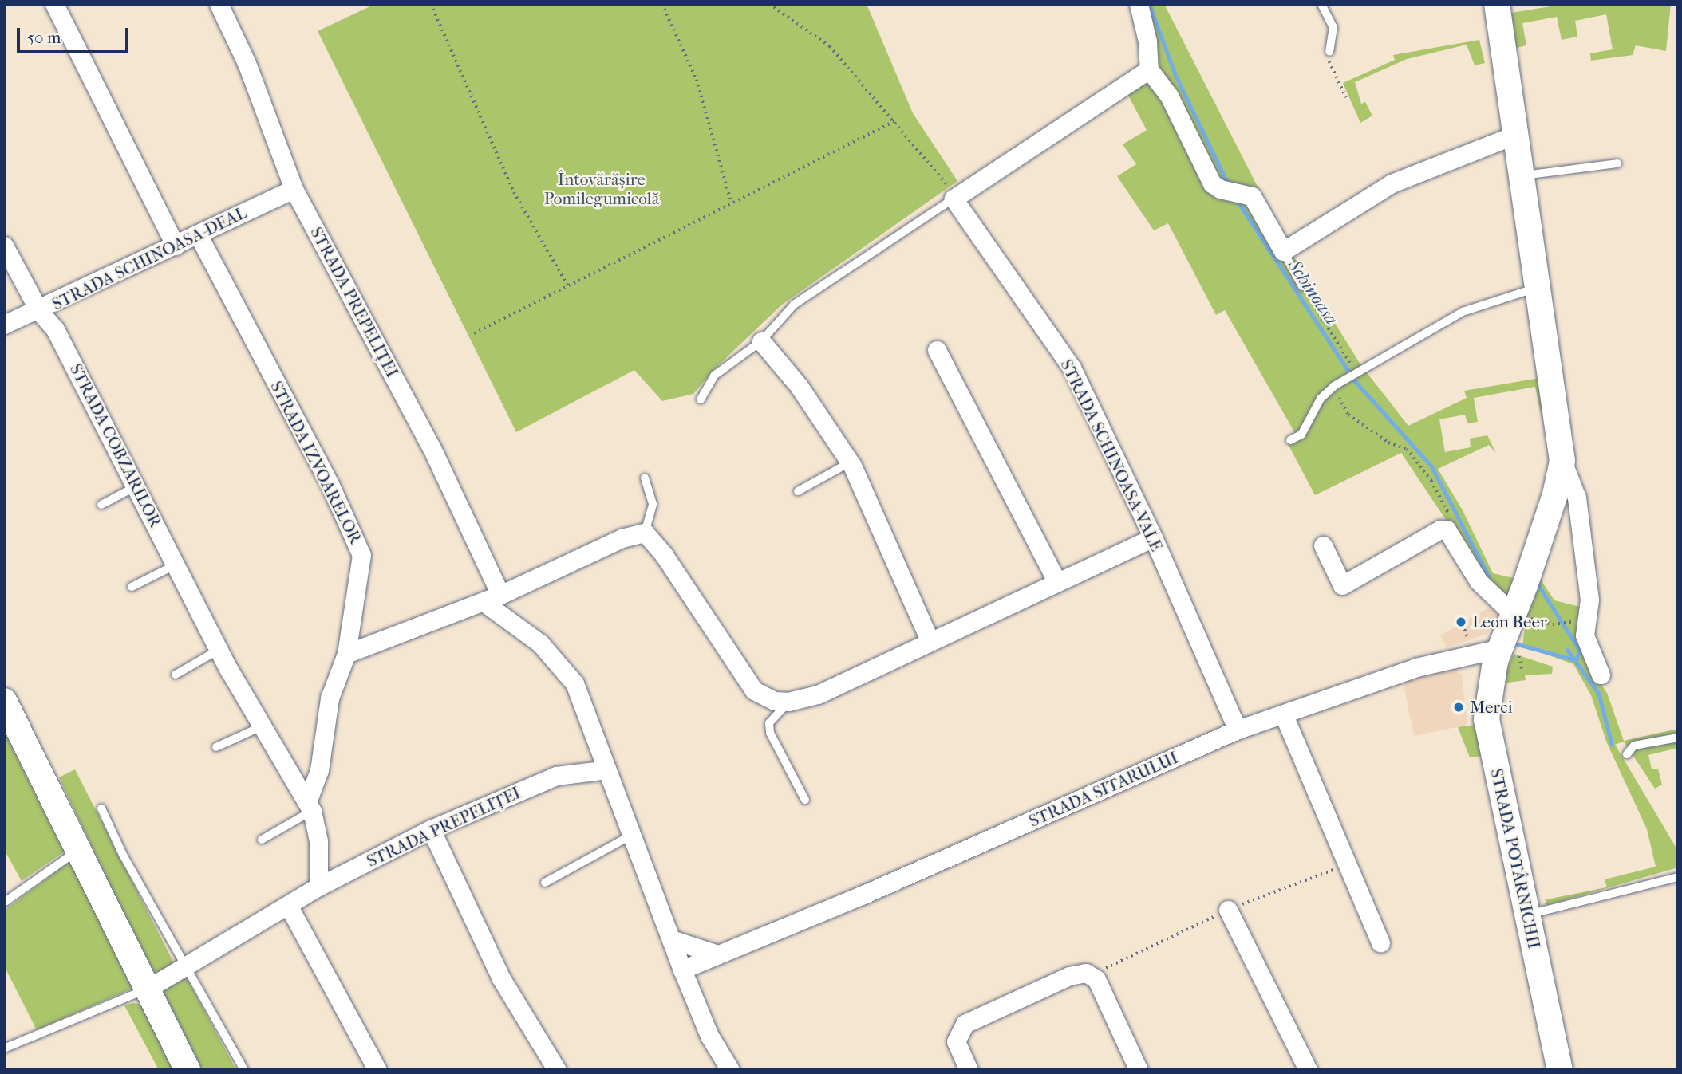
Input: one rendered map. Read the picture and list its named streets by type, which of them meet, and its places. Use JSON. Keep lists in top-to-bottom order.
{
  "streets": {
    "street": [
      "STRADA SCHINOASA-DEAL",
      "STRADA PREPELIȚEI",
      "STRADA COBZARILOR",
      "STRADA SCHINOASA-VALE",
      "STRADA IZVOARELOR",
      "STRADA SITARULUI",
      "STRADA POTÂRNICHII"
    ]
  },
  "crossings": [
    ["STRADA SCHINOASA-DEAL", "STRADA PREPELIȚEI"],
    ["STRADA SCHINOASA-DEAL", "STRADA COBZARILOR"],
    ["STRADA SCHINOASA-DEAL", "STRADA IZVOARELOR"],
    ["STRADA PREPELIȚEI", "STRADA COBZARILOR"],
    ["STRADA PREPELIȚEI", "STRADA SITARULUI"],
    ["STRADA COBZARILOR", "STRADA IZVOARELOR"],
    ["STRADA SCHINOASA-VALE", "STRADA SITARULUI"],
    ["STRADA SITARULUI", "STRADA POTÂRNICHII"]
  ],
  "water": ["Schinoasa"],
  "parks": ["Întovărășire Pomilegumicolă"],
  "places": ["Leon Beer", "Merci"],
  "scale_bar": "50 m"
}
